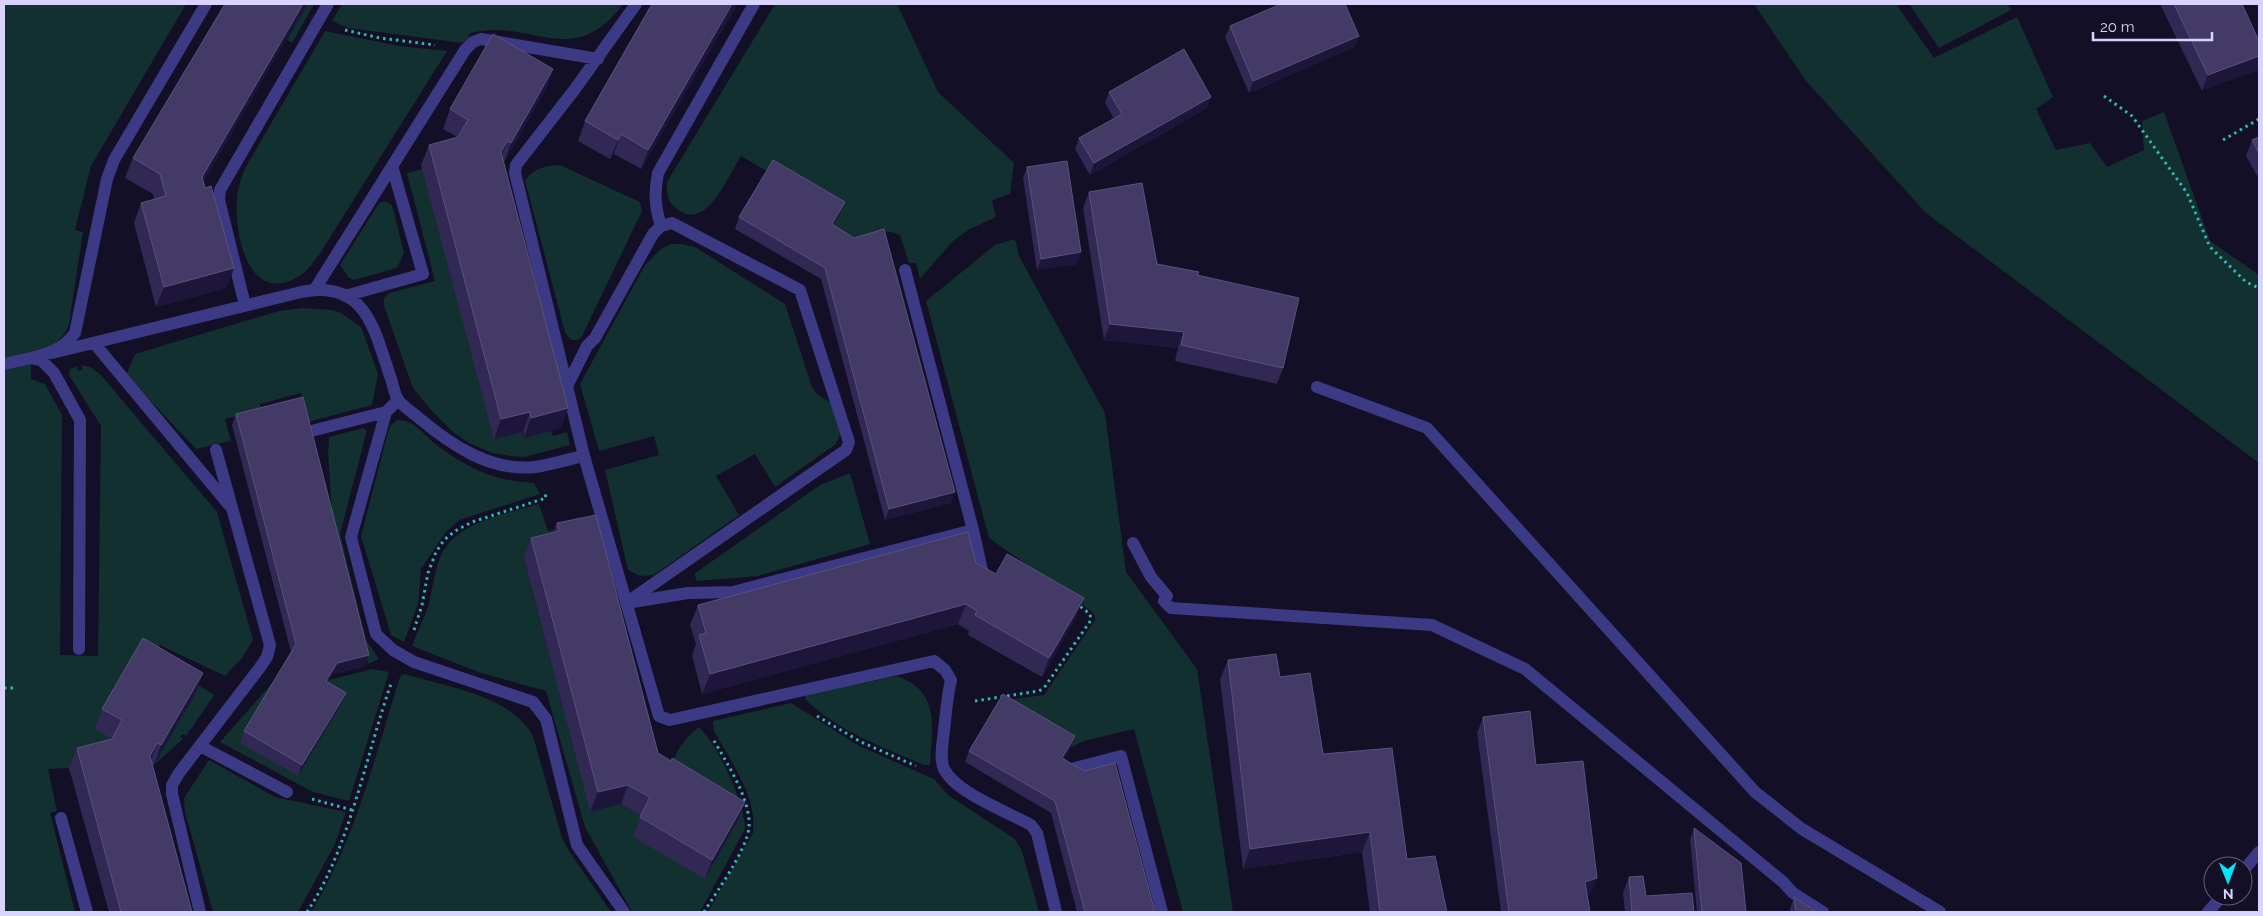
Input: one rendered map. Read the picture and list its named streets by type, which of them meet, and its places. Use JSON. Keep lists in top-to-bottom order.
{
  "scale_bar": "20 m",
  "north": "bottom"
}
